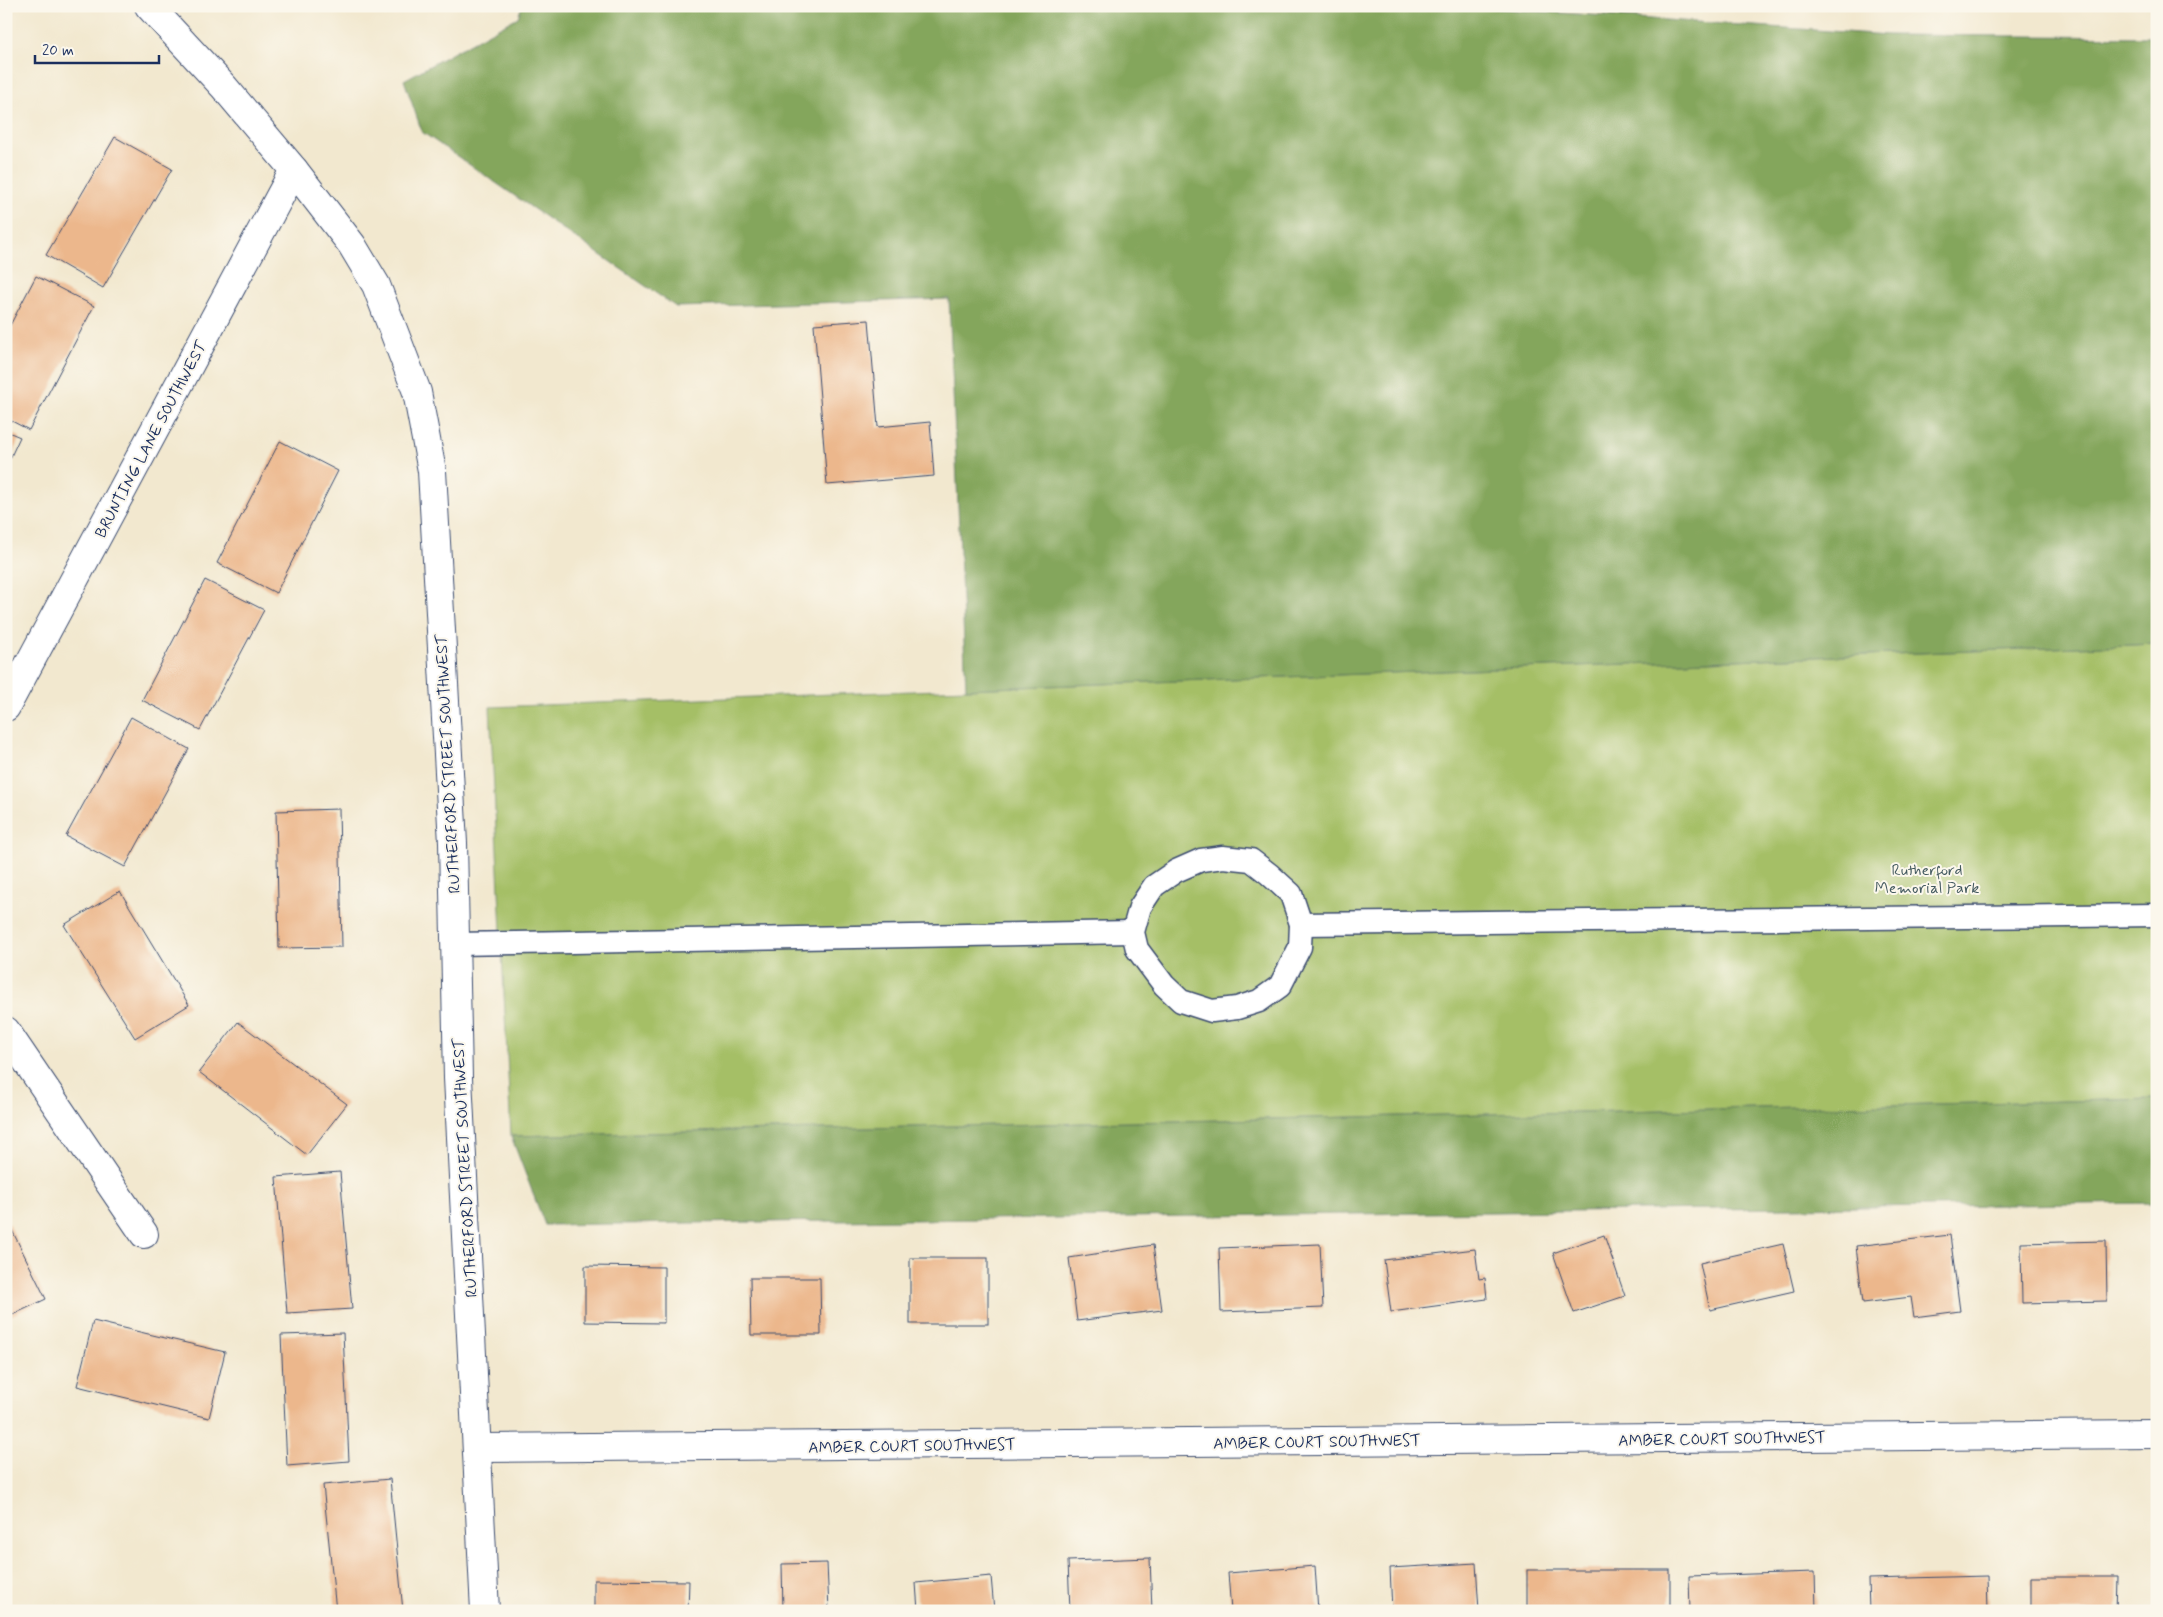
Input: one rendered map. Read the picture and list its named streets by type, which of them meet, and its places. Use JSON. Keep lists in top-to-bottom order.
{
  "streets": {
    "street": ["BRUNTING LANE SOUTHWEST", "RUTHERFORD STREET SOUTHWEST", "AMBER COURT SOUTHWEST"]
  },
  "crossings": [
    ["BRUNTING LANE SOUTHWEST", "RUTHERFORD STREET SOUTHWEST"],
    ["RUTHERFORD STREET SOUTHWEST", "AMBER COURT SOUTHWEST"]
  ],
  "parks": ["Rutherford Memorial Park"],
  "scale_bar": "20 m"
}
